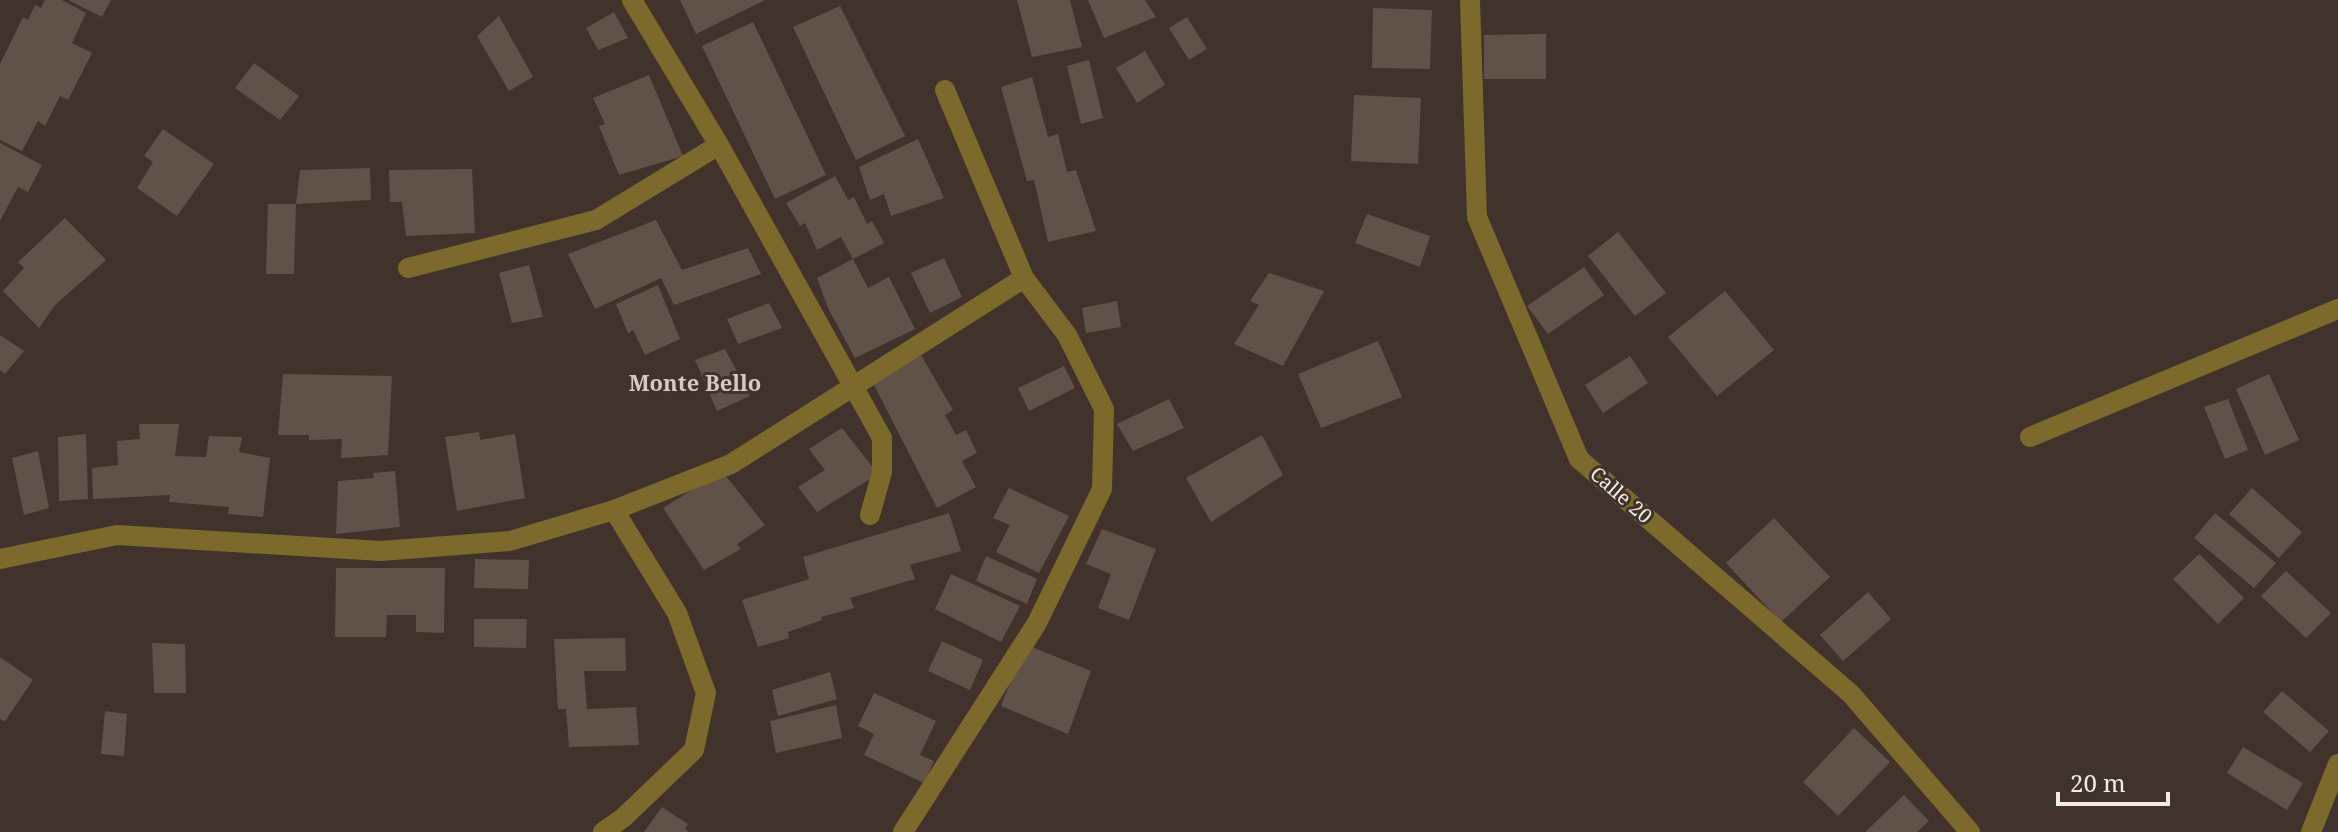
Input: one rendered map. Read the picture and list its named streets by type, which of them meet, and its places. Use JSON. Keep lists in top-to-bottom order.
{
  "streets": {
    "street": ["Calle 20"]
  },
  "districts": ["Monte Bello"],
  "scale_bar": "20 m"
}
